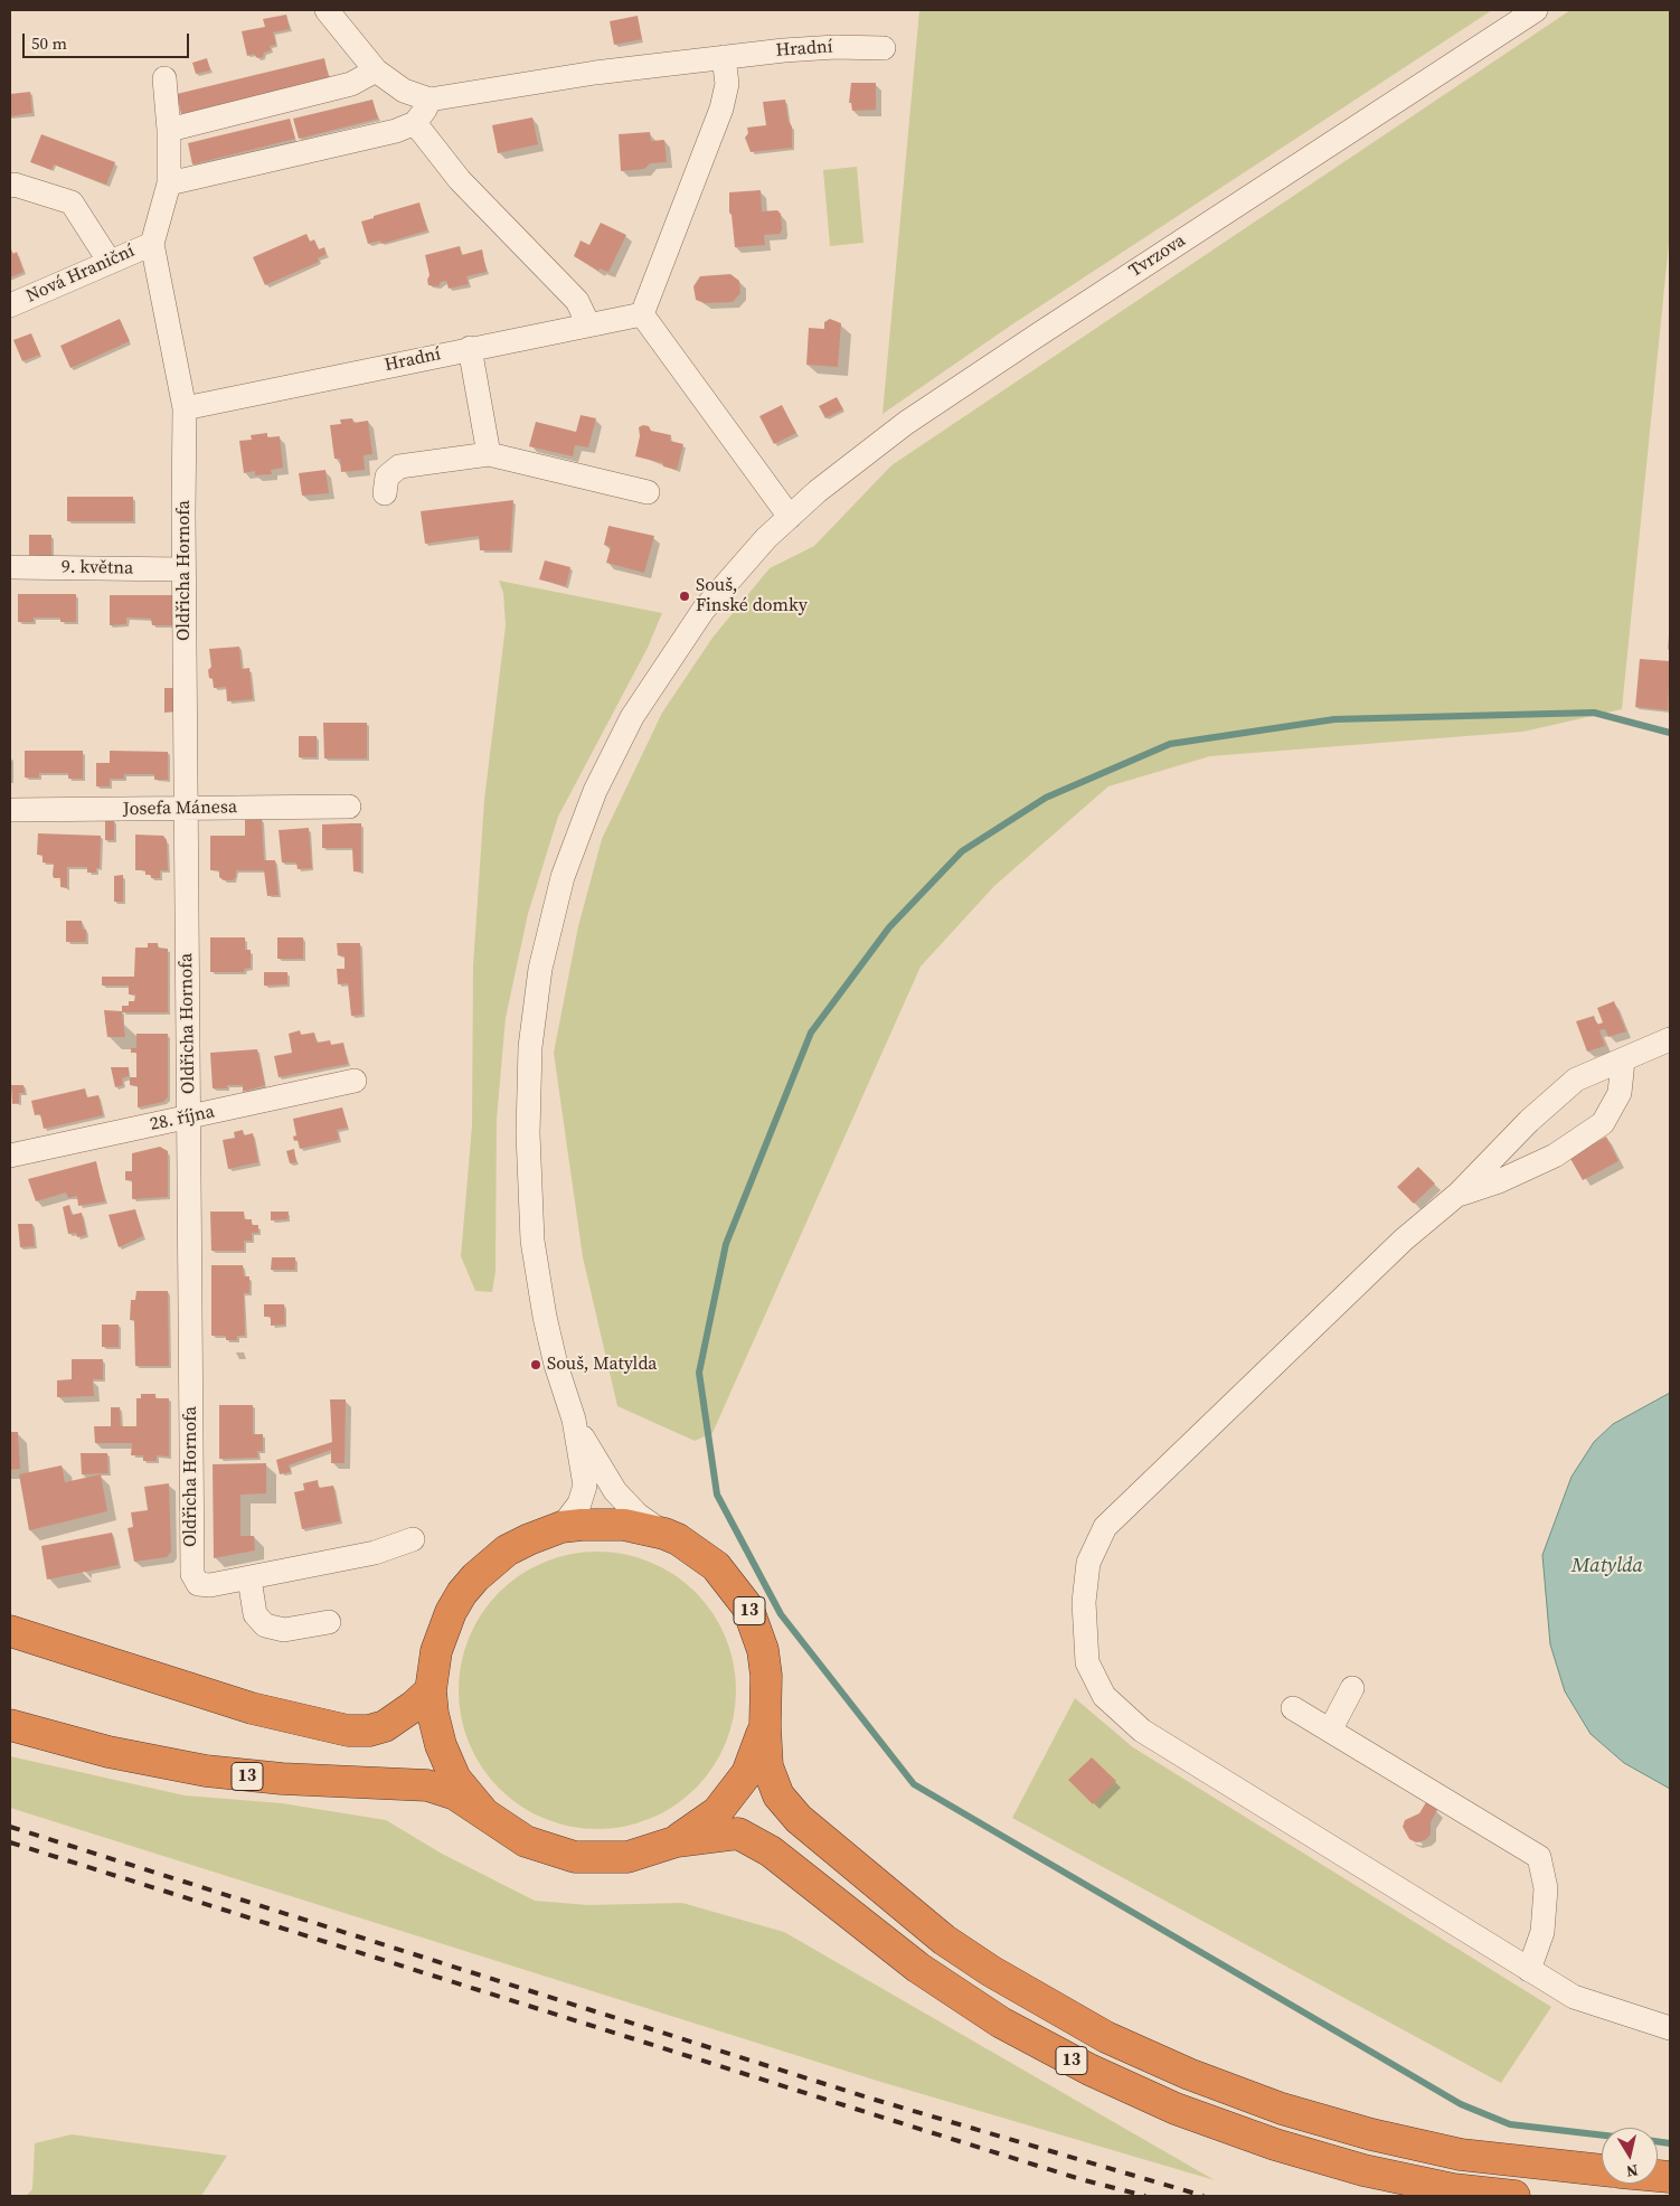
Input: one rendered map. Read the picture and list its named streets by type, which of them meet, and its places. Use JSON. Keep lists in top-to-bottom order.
{
  "streets": {
    "highway": ["13"],
    "street": [
      "Hradní",
      "Tvrzova",
      "Nová Hraniční",
      "9. května",
      "Oldřicha Hornofa",
      "Josefa Mánesa",
      "28. října"
    ]
  },
  "crossings": [
    ["Hradní", "Oldřicha Hornofa"],
    ["Nová Hraniční", "Oldřicha Hornofa"],
    ["9. května", "Oldřicha Hornofa"],
    ["Oldřicha Hornofa", "Josefa Mánesa"],
    ["Oldřicha Hornofa", "28. října"]
  ],
  "water": ["Matylda"],
  "places": ["Souš, Finské domky", "Souš, Matylda"],
  "scale_bar": "50 m",
  "north": "bottom"
}
